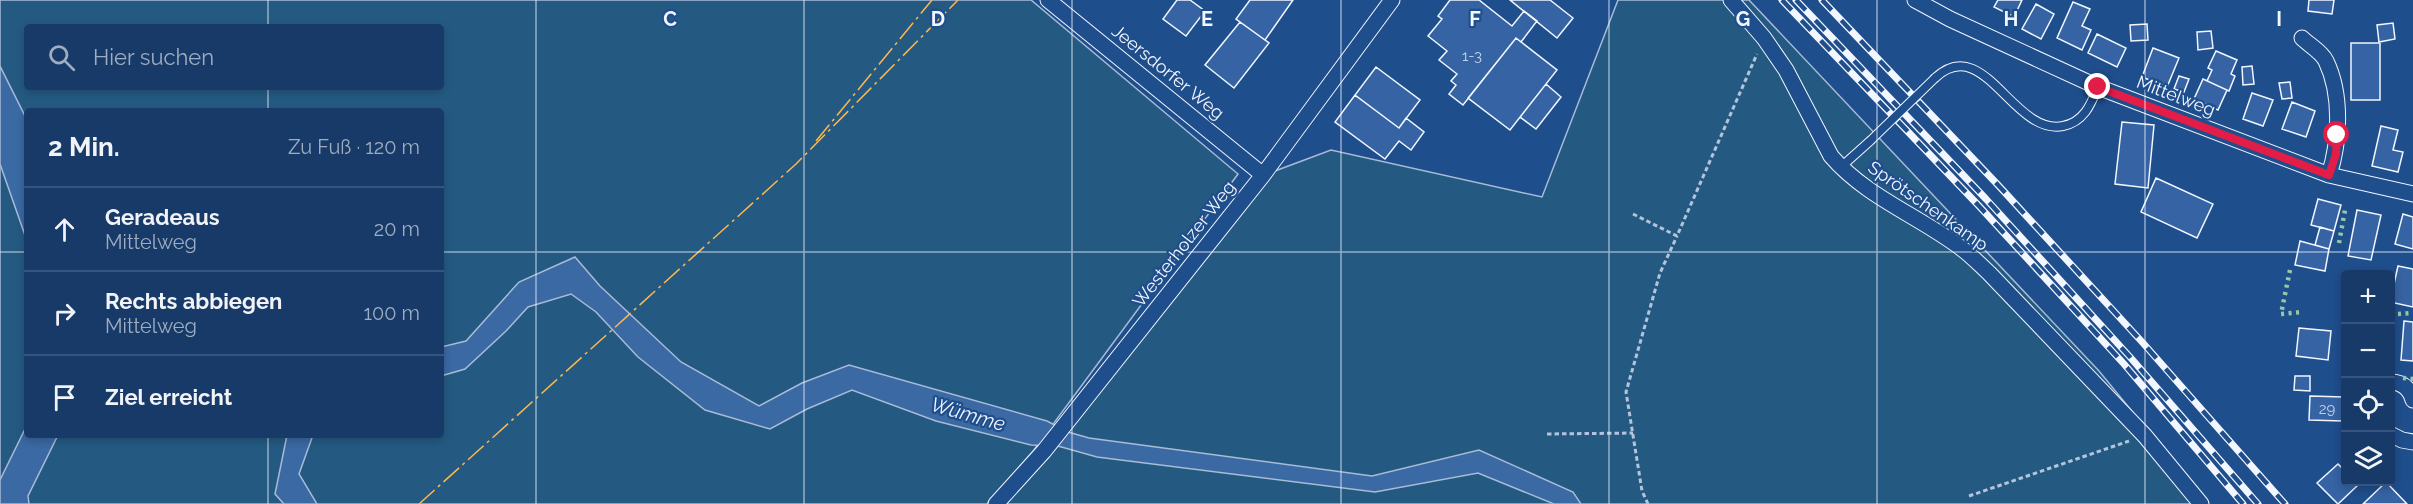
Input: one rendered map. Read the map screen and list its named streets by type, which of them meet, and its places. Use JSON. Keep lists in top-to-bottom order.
{
  "streets": {
    "street": [
      "Jeersdorfer Weg",
      "Mittelweg",
      "Sprötschenkamp",
      "Westerholzer Weg"
    ]
  },
  "crossings": [
    ["Jeersdorfer Weg", "Westerholzer Weg"]
  ],
  "water": ["Wümme"],
  "house_numbers": ["1-3", "29"],
  "page": {
    "search": "Hier suchen",
    "heading": ["2 Min.", "Zu Fuß · 120 m"],
    "list": [
      ["Geradeaus", "Mittelweg", "20 m"],
      ["Rechts abbiegen", "Mittelweg", "100 m"],
      "Ziel erreicht"
    ],
    "map_buttons": ["+", "−"]
  },
  "grid": {
    "columns": [
      "C",
      "D",
      "E",
      "F",
      "G",
      "H",
      "I"
    ]
  }
}
